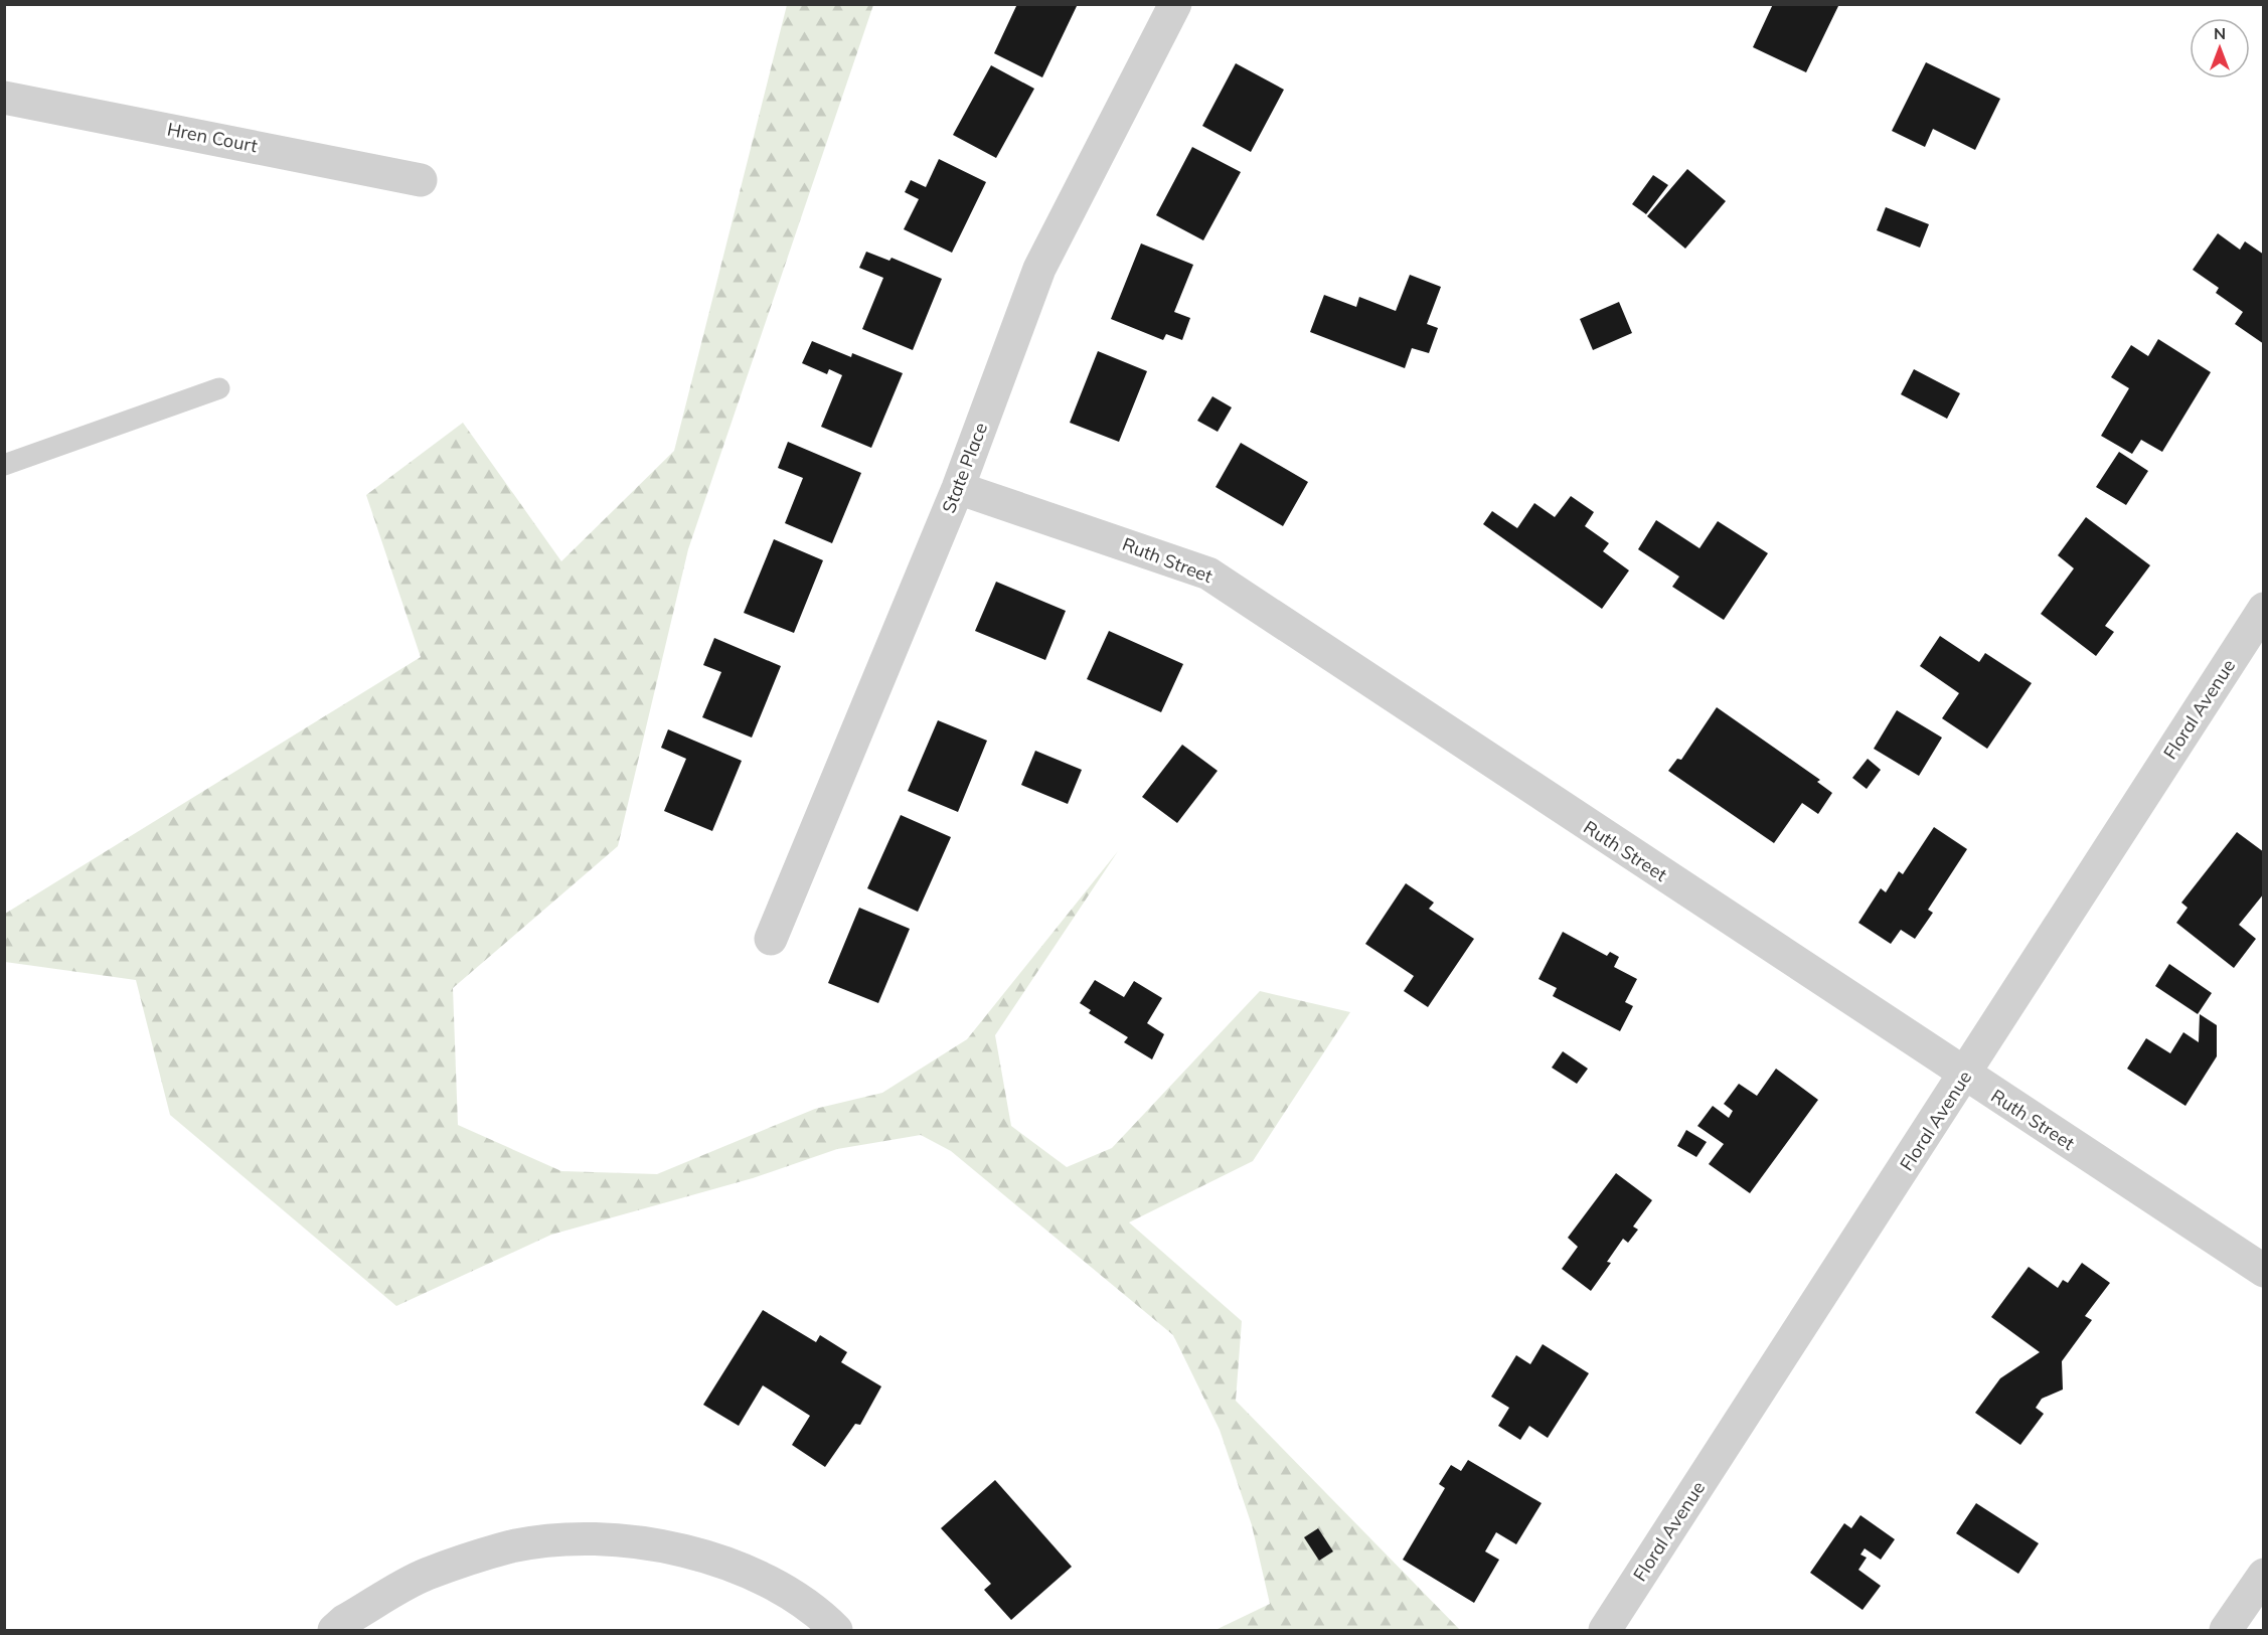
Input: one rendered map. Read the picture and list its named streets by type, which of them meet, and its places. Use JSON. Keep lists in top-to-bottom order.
{
  "streets": {
    "street": [
      "Hren Court",
      "State Place",
      "Ruth Street",
      "Floral Avenue"
    ]
  },
  "crossings": [
    ["State Place", "Ruth Street"],
    ["Ruth Street", "Floral Avenue"]
  ],
  "north": "top"
}
